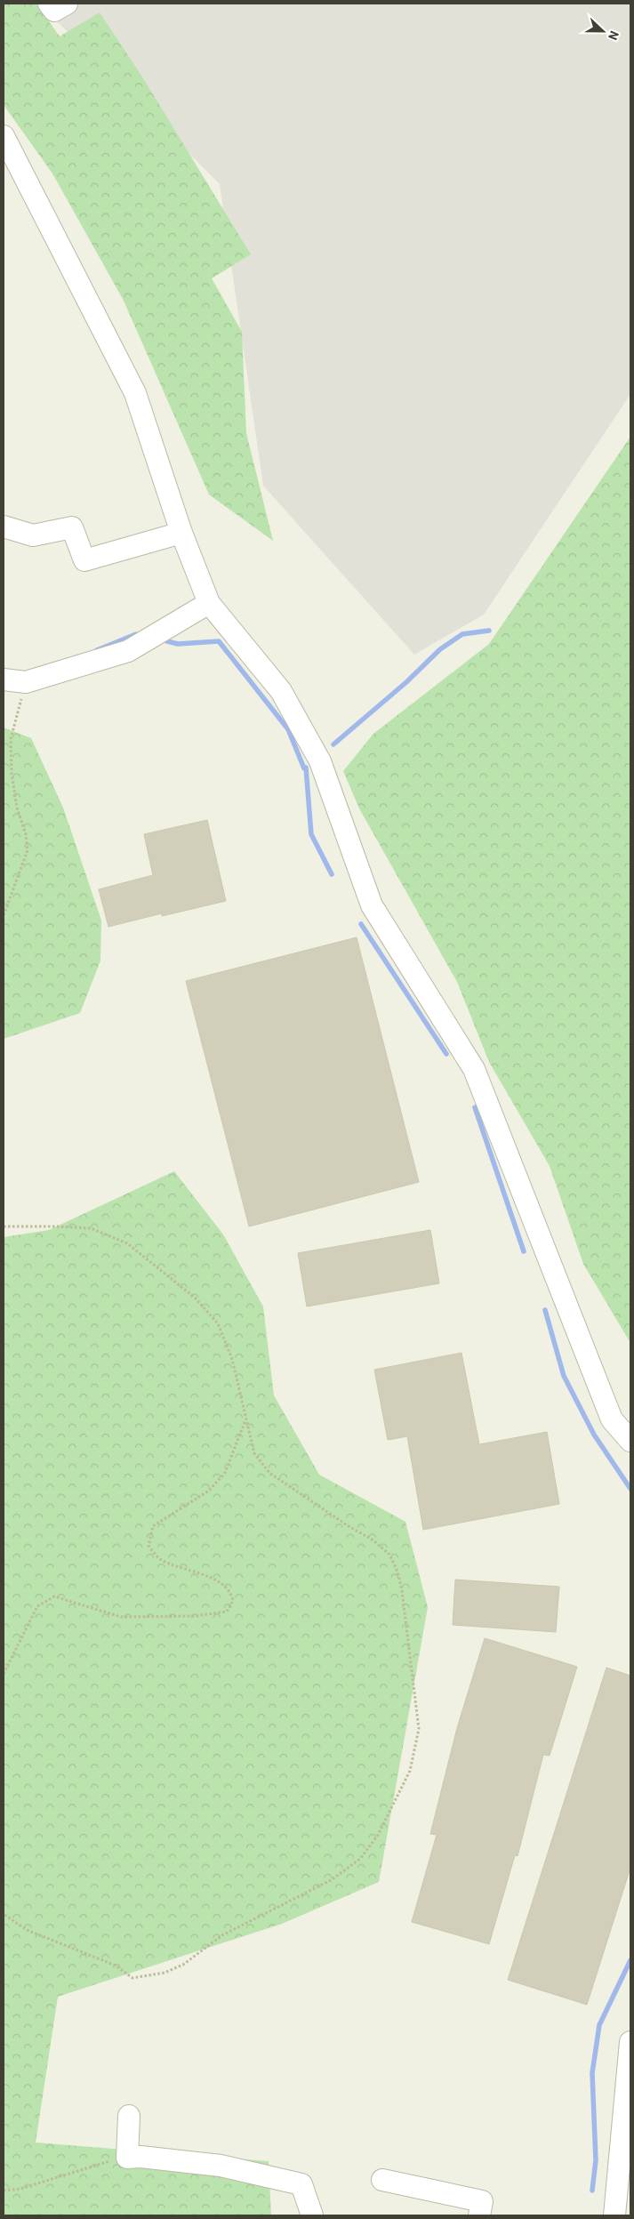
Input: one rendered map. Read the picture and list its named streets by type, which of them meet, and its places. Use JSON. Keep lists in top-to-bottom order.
{
  "north": "right"
}
